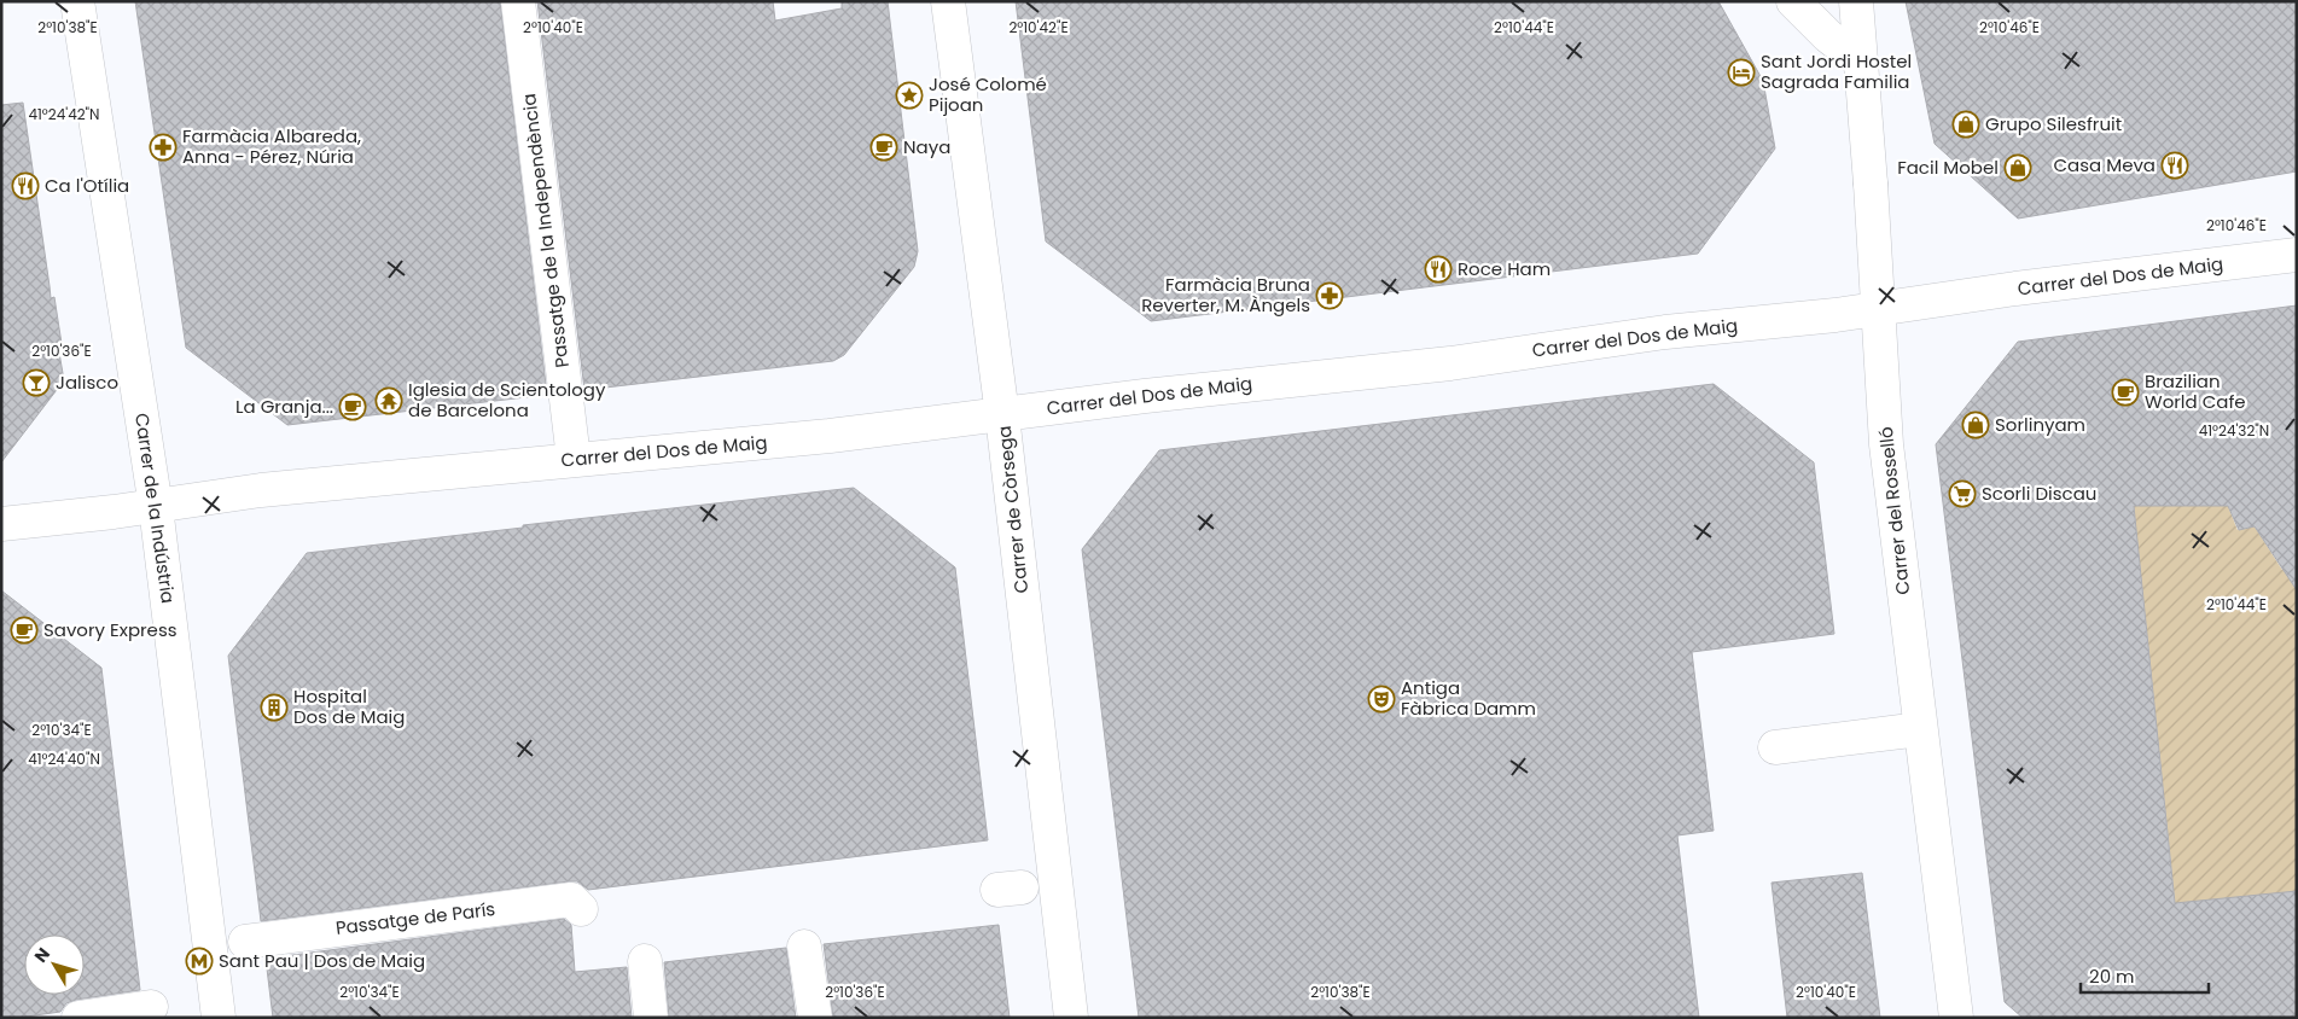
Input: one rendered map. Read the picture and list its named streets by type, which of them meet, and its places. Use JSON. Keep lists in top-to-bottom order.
{
  "streets": {
    "street": [
      "Passatge de la Independència",
      "Carrer del Dos de Maig",
      "Carrer de la Indústria",
      "Carrer de Còrsega",
      "Carrer del Rosselló",
      "Passatge de París"
    ]
  },
  "crossings": [
    ["Passatge de la Independència", "Carrer del Dos de Maig"],
    ["Carrer del Dos de Maig", "Carrer de la Indústria"],
    ["Carrer del Dos de Maig", "Carrer de Còrsega"],
    ["Carrer del Dos de Maig", "Carrer del Rosselló"]
  ],
  "places": {
    "hotel": ["Sant Jordi Hostel Sagrada Familia"],
    "place": ["José Colomé Pijoan"],
    "shop": ["Grupo Silesfruit", "Facil Mobel", "Sorlinyam"],
    "pharmacy": ["Farmàcia Albareda, Anna - Pérez, Núria", "Farmàcia Bruna Reverter, M. Àngels"],
    "cafe": [
      "Naya",
      "Brazilian World Cafe",
      "La Granja...",
      "Savory Express"
    ],
    "restaurant": ["Casa Meva", "Ca l'Otília", "Roce Ham"],
    "bar": ["Jalisco"],
    "temple": ["Iglesia de Scientology de Barcelona"],
    "supermarket": ["Scorli Discau"],
    "theatre": ["Antiga Fàbrica Damm"],
    "building": ["Hospital Dos de Maig"],
    "metro station": ["Sant Pau | Dos de Maig"]
  },
  "scale_bar": "20 m",
  "north": "top left",
  "coordinates": [
    "2°10'38\"E",
    "2°10'40\"E",
    "2°10'42\"E",
    "2°10'44\"E",
    "2°10'46\"E",
    "41°24'42\"N",
    "2°10'36\"E",
    "41°24'32\"N",
    "2°10'34\"E",
    "41°24'40\"N"
  ]
}
